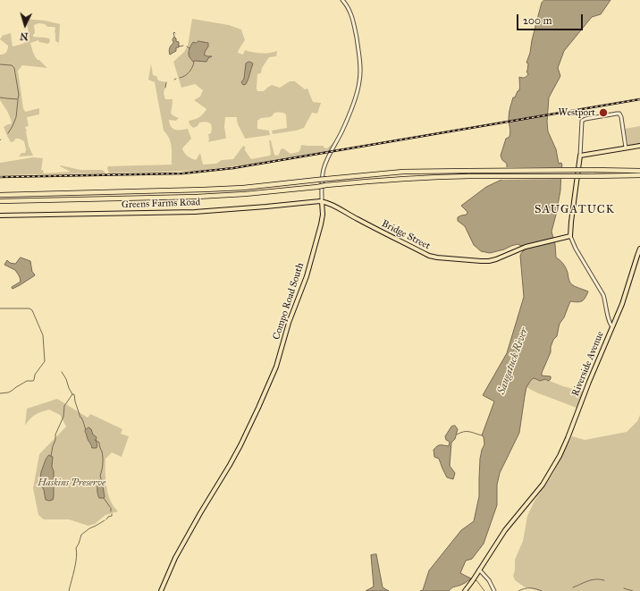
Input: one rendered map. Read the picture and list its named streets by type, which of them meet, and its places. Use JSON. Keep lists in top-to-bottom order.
{
  "streets": {
    "main road": [
      "Greens Farms Road",
      "Bridge Street",
      "Compo Road South",
      "Riverside Avenue"
    ]
  },
  "crossings": [
    ["Greens Farms Road", "Bridge Street"],
    ["Greens Farms Road", "Compo Road South"],
    ["Bridge Street", "Compo Road South"],
    ["Bridge Street", "Riverside Avenue"]
  ],
  "districts": ["SAUGATUCK"],
  "water": ["Saugatuck River"],
  "parks": ["Haskins Preserve"],
  "places": ["Westport"],
  "scale_bar": "200 m",
  "north": "bottom"
}
